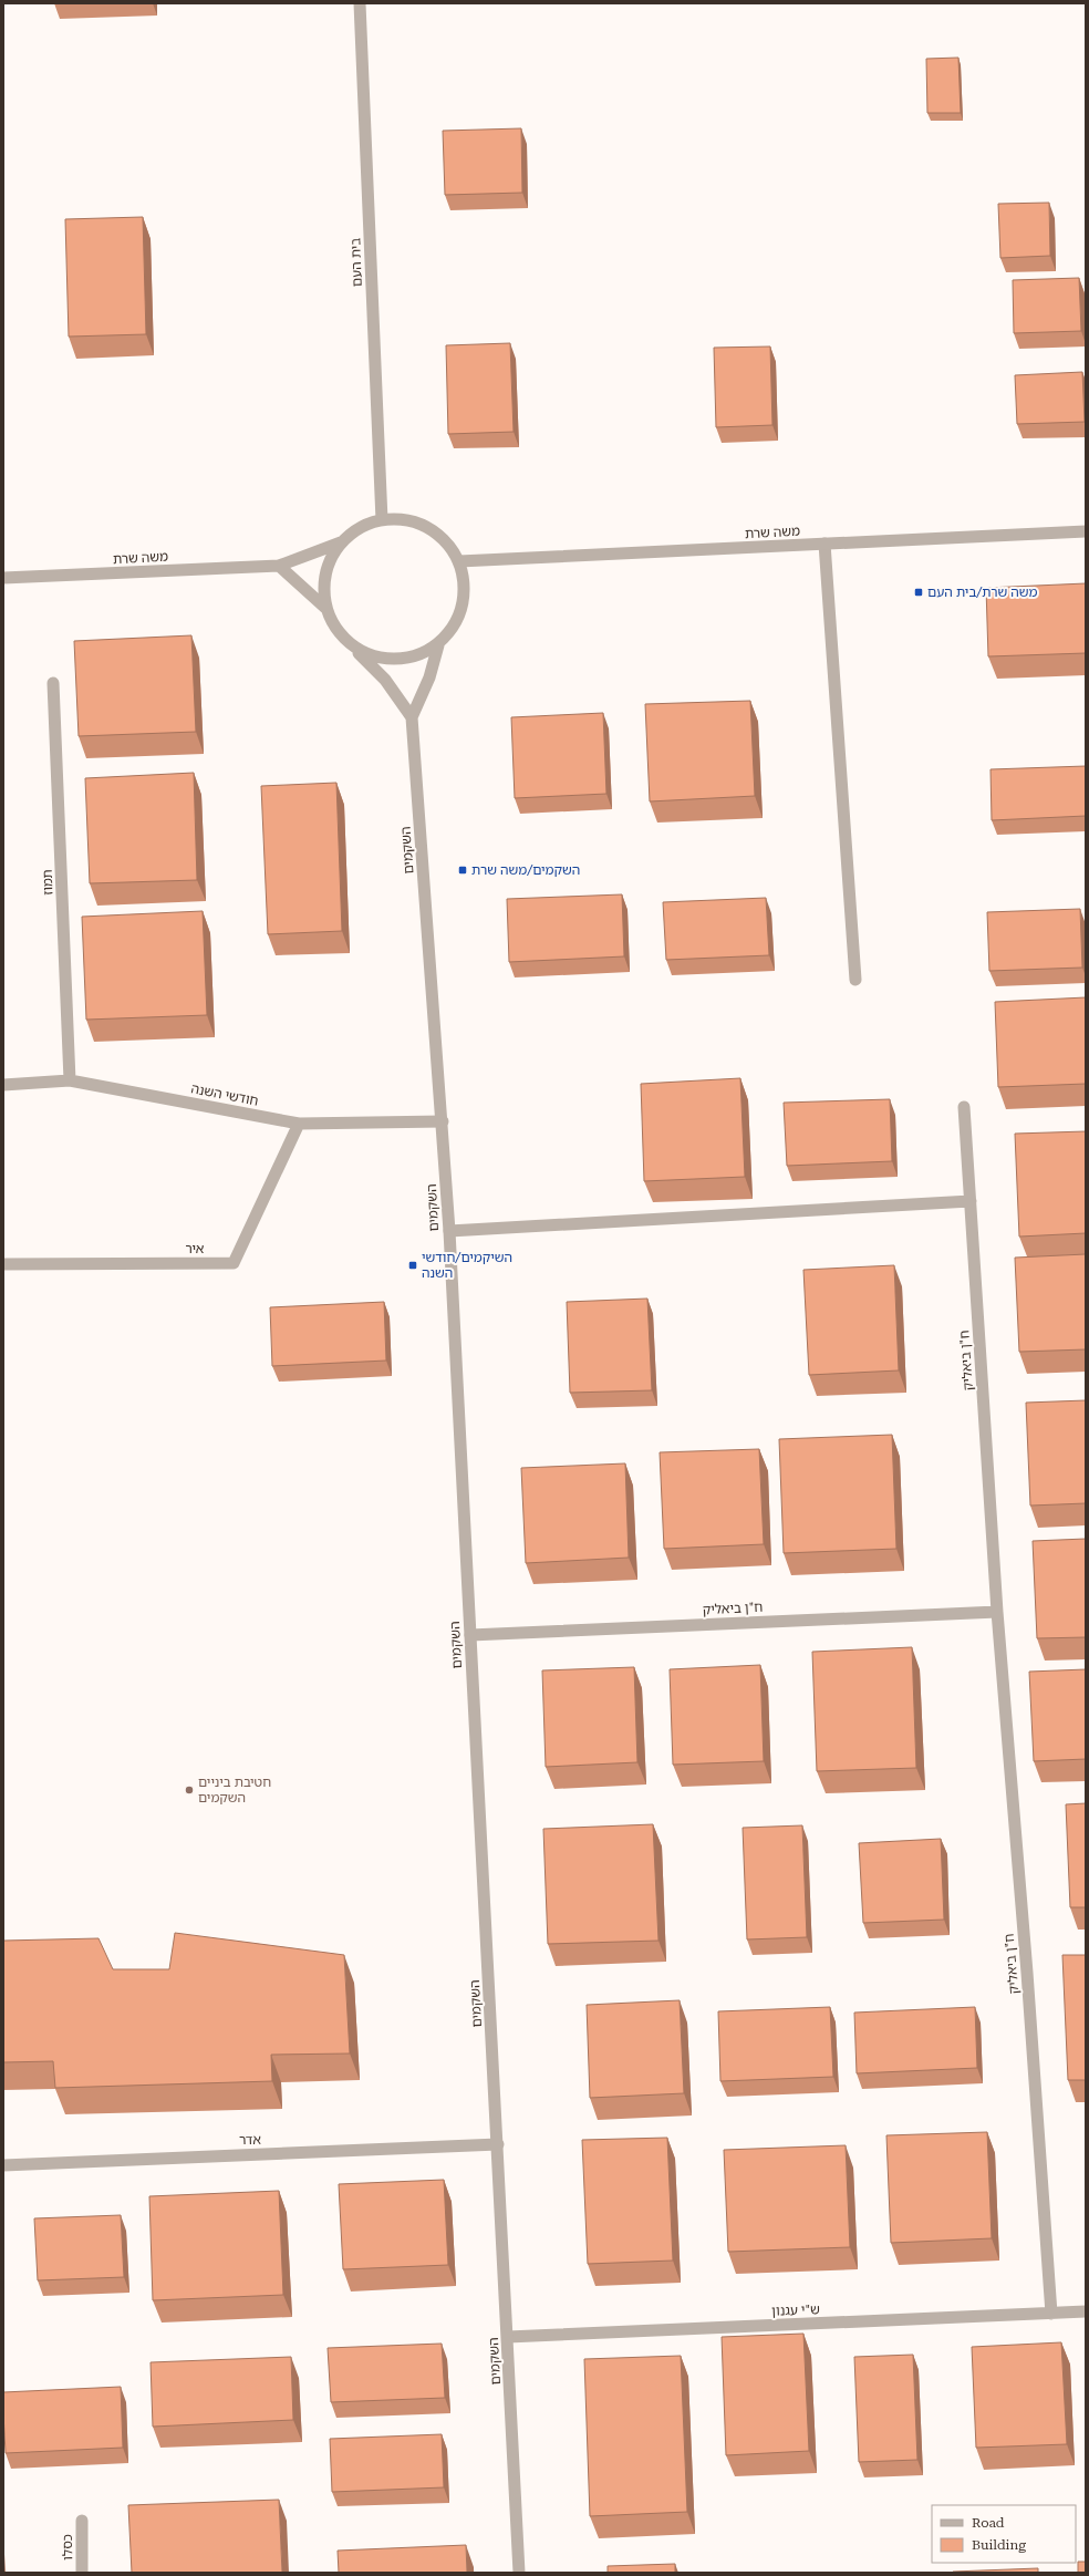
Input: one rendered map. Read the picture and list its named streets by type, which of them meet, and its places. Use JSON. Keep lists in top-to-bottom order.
{
  "streets": {
    "street": [
      "בית העם",
      "משה שרת",
      "השקמים",
      "תמוז",
      "חודשי השנה",
      "איר",
      "ח\"ן ביאליק",
      "אדר",
      "ש\"י עגנון",
      "כסלו"
    ]
  },
  "crossings": [
    ["בית העם", "משה שרת"],
    ["בית העם", "השקמים"],
    ["משה שרת", "השקמים"],
    ["השקמים", "חודשי השנה"],
    ["השקמים", "ח\"ן ביאליק"],
    ["השקמים", "אדר"],
    ["השקמים", "ש\"י עגנון"],
    ["תמוז", "חודשי השנה"],
    ["חודשי השנה", "איר"],
    ["ח\"ן ביאליק", "ש\"י עגנון"]
  ],
  "places": {
    "transit": ["משה שרת/בית העם", "השקמים/משה שרת", "השיקמים/חודשי השנה"],
    "other": ["חטיבת ביניים השקמים"]
  },
  "legend": ["Road", "Building"]
}
